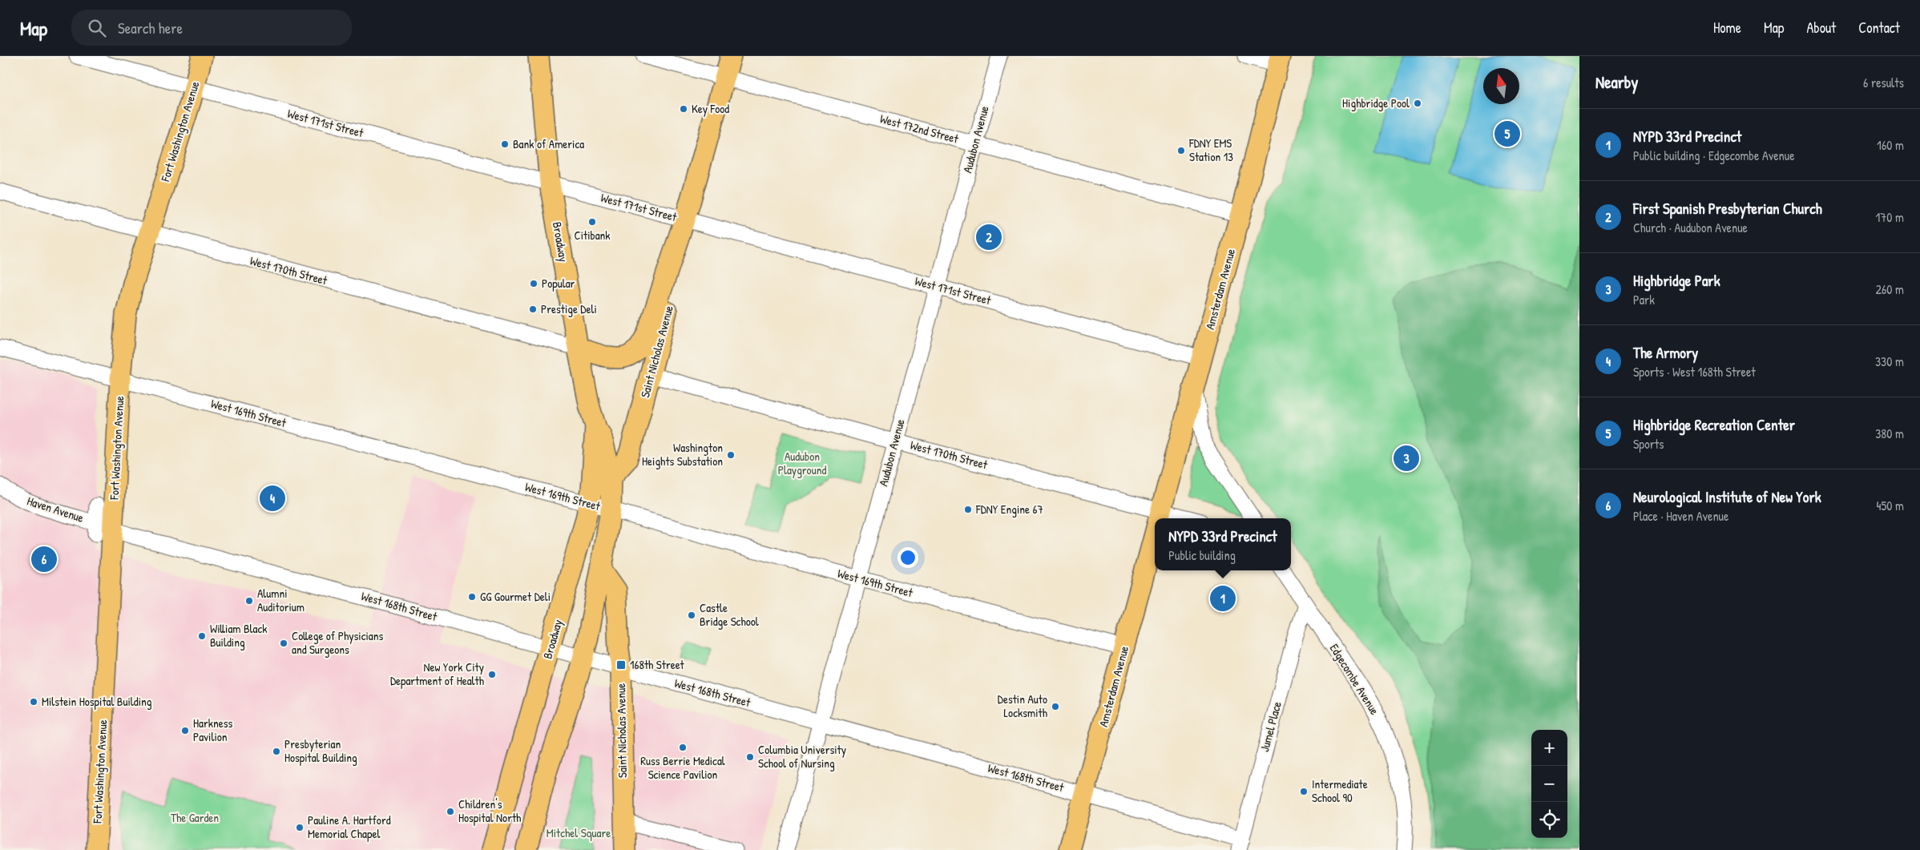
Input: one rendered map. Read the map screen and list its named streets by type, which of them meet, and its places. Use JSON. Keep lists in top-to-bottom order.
{
  "streets": {
    "main road": [
      "Fort Washington Avenue",
      "Broadway",
      "Amsterdam Avenue",
      "Saint Nicholas Avenue"
    ],
    "street": [
      "West 171st Street",
      "West 172nd Street",
      "Audubon Avenue",
      "West 170th Street",
      "West 169th Street",
      "Haven Avenue",
      "West 168th Street",
      "Edgecombe Avenue",
      "Jumel Place"
    ]
  },
  "crossings": [
    ["West 171st Street", "Fort Washington Avenue"],
    ["West 171st Street", "Audubon Avenue"],
    ["West 171st Street", "Broadway"],
    ["West 171st Street", "Amsterdam Avenue"],
    ["West 171st Street", "Saint Nicholas Avenue"],
    ["West 172nd Street", "Audubon Avenue"],
    ["West 172nd Street", "Amsterdam Avenue"],
    ["West 172nd Street", "Saint Nicholas Avenue"],
    ["Fort Washington Avenue", "West 170th Street"],
    ["Fort Washington Avenue", "West 169th Street"],
    ["Fort Washington Avenue", "Haven Avenue"],
    ["Fort Washington Avenue", "West 168th Street"],
    ["Audubon Avenue", "West 170th Street"],
    ["Audubon Avenue", "West 169th Street"],
    ["Audubon Avenue", "West 168th Street"],
    ["Broadway", "West 170th Street"],
    ["Broadway", "Saint Nicholas Avenue"],
    ["Broadway", "West 169th Street"],
    ["Broadway", "West 168th Street"],
    ["West 170th Street", "Amsterdam Avenue"],
    ["West 170th Street", "Saint Nicholas Avenue"],
    ["Amsterdam Avenue", "West 169th Street"],
    ["Amsterdam Avenue", "West 168th Street"],
    ["Saint Nicholas Avenue", "West 168th Street"],
    ["Haven Avenue", "West 168th Street"],
    ["West 168th Street", "Jumel Place"],
    ["Edgecombe Avenue", "Jumel Place"]
  ],
  "parks": ["Audubon Playground", "The Garden", "Mitchel Square"],
  "places": {
    "other": [
      "Highbridge Pool",
      "Key Food",
      "Bank of America",
      "FDNY EMS Station 13",
      "Citibank",
      "Popular",
      "Prestige Deli",
      "Washington Heights Substation",
      "FDNY Engine 67",
      "GG Gourmet Deli",
      "Alumni Auditorium",
      "Castle Bridge School",
      "William Black Building",
      "College of Physicians and Surgeons",
      "New York City Department of Health",
      "Milstein Hospital Building",
      "Destin Auto Locksmith",
      "Harkness Pavilion",
      "Russ Berrie Medical Science Pavilion",
      "Presbyterian Hospital Building",
      "Columbia University School of Nursing",
      "Intermediate School 90",
      "Children's Hospital North",
      "Pauline A. Hartford Memorial Chapel"
    ],
    "transit": ["168th Street"]
  },
  "north": "top",
  "page": {
    "header": "Map",
    "search": "Search here",
    "nav": [
      "Home",
      "Map",
      "About",
      "Contact"
    ],
    "heading": ["Nearby", "6 results"],
    "list": [
      {
        "mark": "1",
        "name": "NYPD 33rd Precinct",
        "note": "Public building · Edgecombe Avenue",
        "value": "160 m"
      },
      {
        "mark": "2",
        "name": "First Spanish Presbyterian Church",
        "note": "Church · Audubon Avenue",
        "value": "170 m"
      },
      {
        "mark": "3",
        "name": "Highbridge Park",
        "note": "Park",
        "value": "260 m"
      },
      {
        "mark": "4",
        "name": "The Armory",
        "note": "Sports · West 168th Street",
        "value": "330 m"
      },
      {
        "mark": "5",
        "name": "Highbridge Recreation Center",
        "note": "Sports",
        "value": "380 m"
      },
      {
        "mark": "6",
        "name": "Neurological Institute of New York",
        "note": "Place · Haven Avenue",
        "value": "450 m"
      }
    ],
    "pins": [
      "5",
      "2",
      "3",
      "4",
      "6",
      "1"
    ],
    "popup": ["NYPD 33rd Precinct", "Public building"],
    "map_buttons": ["+", "−"]
  }
}
